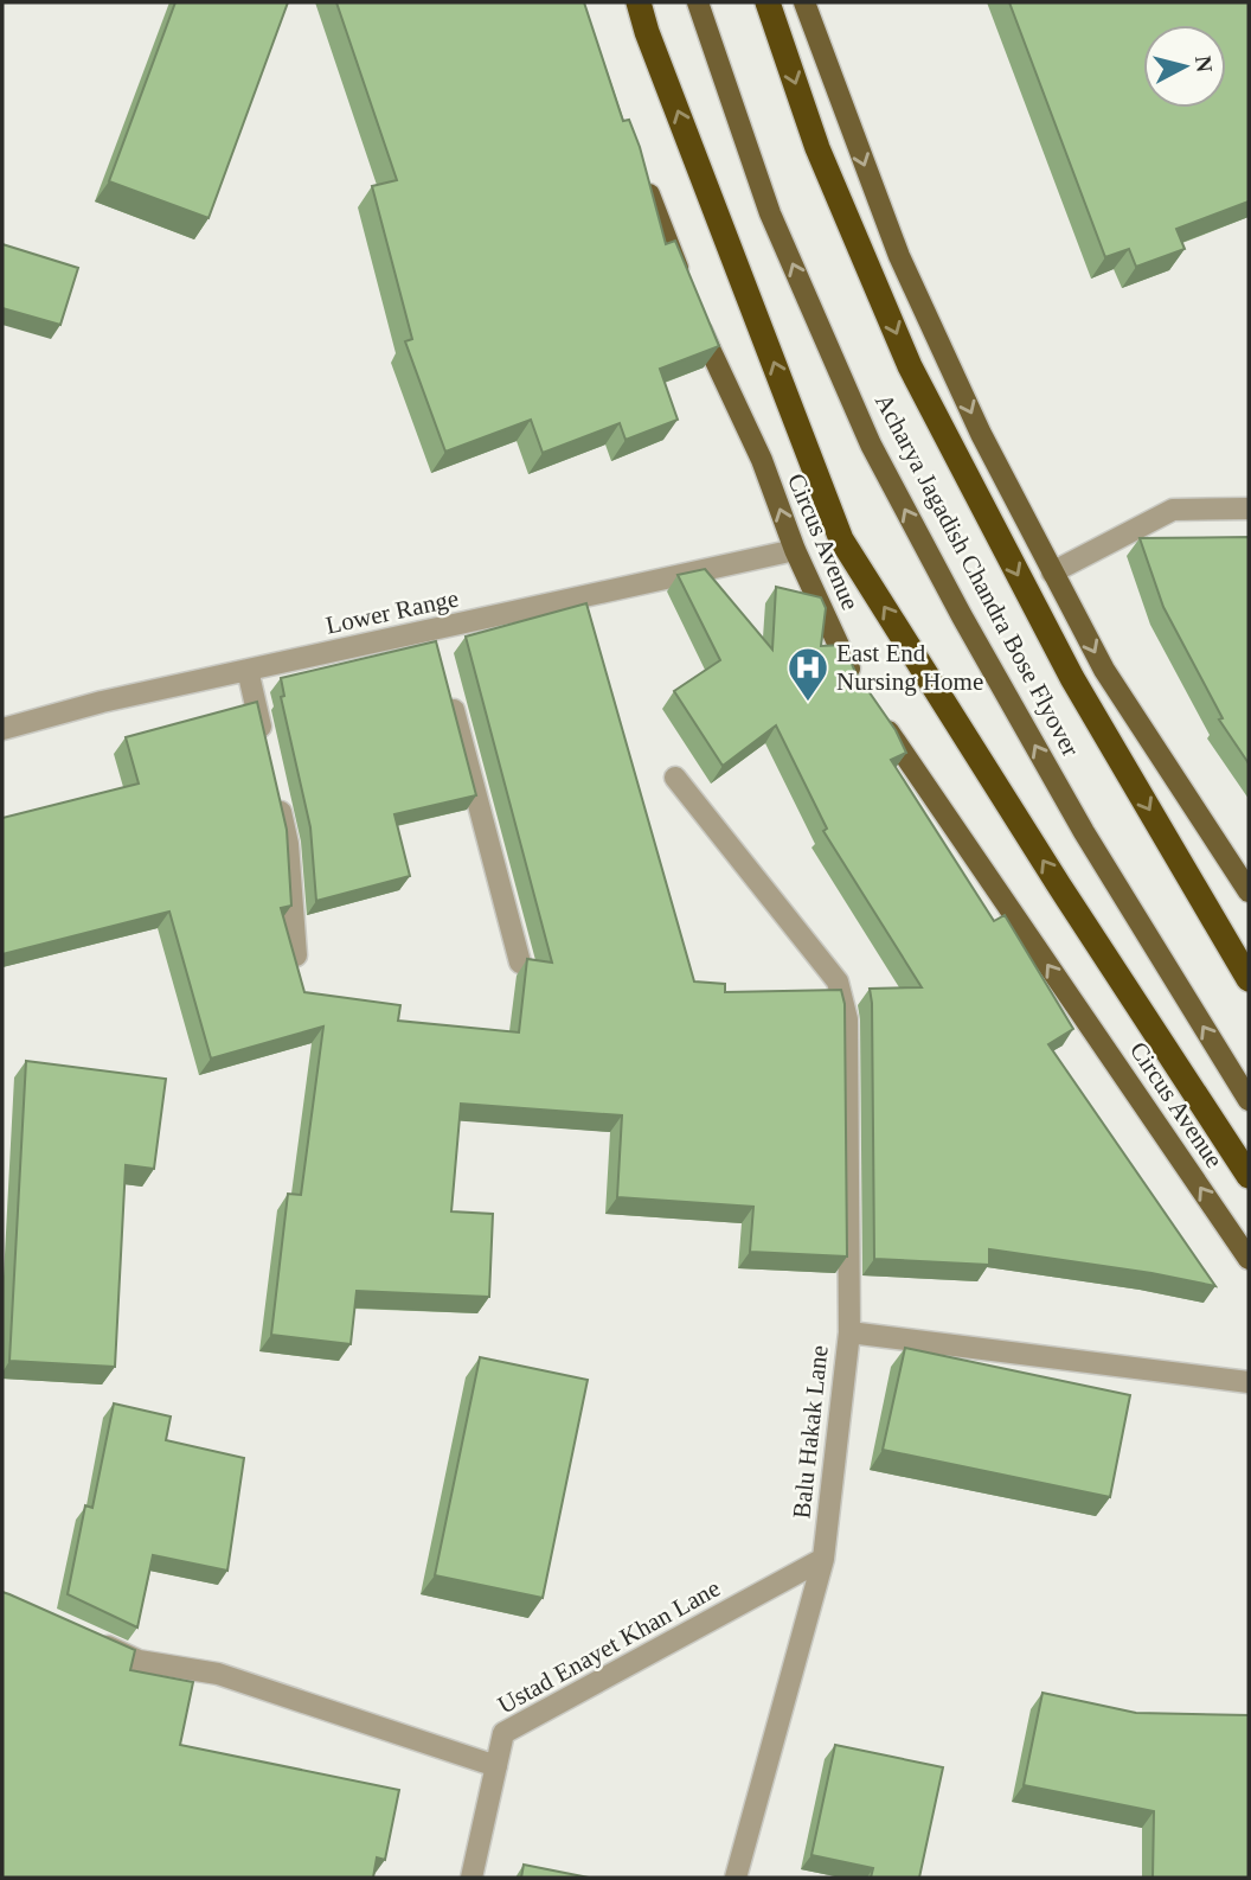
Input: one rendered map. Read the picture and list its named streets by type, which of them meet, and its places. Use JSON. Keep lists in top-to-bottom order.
{
  "streets": {
    "highway": ["Acharya Jagadish Chandra Bose Flyover"],
    "main road": ["Circus Avenue"],
    "street": ["Lower Range", "Balu Hakak Lane", "Ustad Enayet Khan Lane"]
  },
  "crossings": [
    ["Circus Avenue", "Lower Range"],
    ["Balu Hakak Lane", "Ustad Enayet Khan Lane"]
  ],
  "one_way": ["Circus Avenue"],
  "places": {
    "hospital": ["East End Nursing Home"]
  },
  "north": "right"
}
